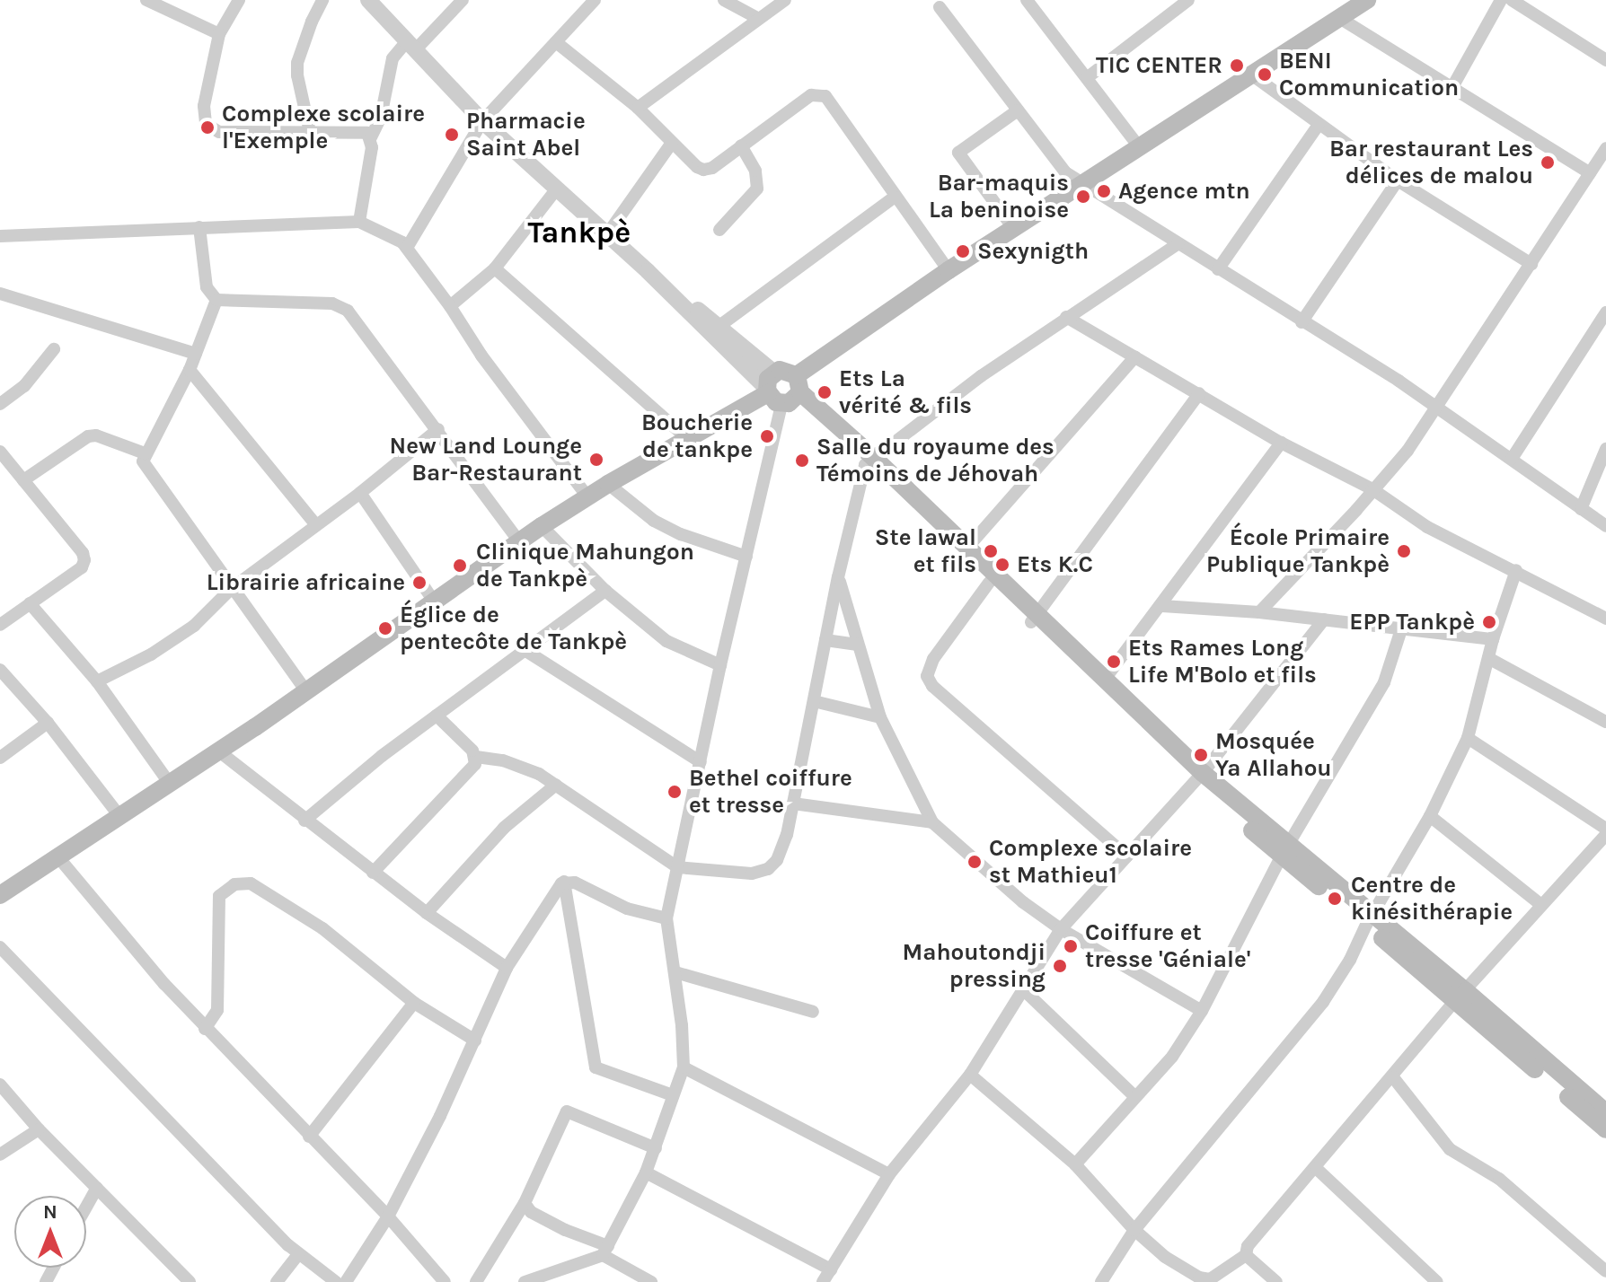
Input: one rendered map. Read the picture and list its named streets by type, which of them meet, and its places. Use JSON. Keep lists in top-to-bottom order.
{
  "districts": ["Tankpè"],
  "places": [
    "TIC CENTER",
    "BENI Communication",
    "Complexe scolaire l'Exemple",
    "Pharmacie Saint Abel",
    "Bar restaurant Les délices de malou",
    "Agence mtn",
    "Bar-maquis La beninoise",
    "Sexynigth",
    "Ets La vérité & fils",
    "Boucherie de tankpe",
    "New Land Lounge Bar-Restaurant",
    "Salle du royaume des Témoins de Jéhovah",
    "Ste lawal et fils",
    "École Primaire Publique Tankpè",
    "Ets K.C",
    "Clinique Mahungon de Tankpè",
    "Librairie africaine",
    "EPP Tankpè",
    "Églice de pentecôte de Tankpè",
    "Ets Rames Long Life M'Bolo et fils",
    "Mosquée Ya Allahou",
    "Bethel coiffure et tresse",
    "Complexe scolaire st Mathieu1",
    "Centre de kinésithérapie",
    "Coiffure et tresse 'Géniale'",
    "Mahoutondji pressing"
  ],
  "north": "top"
}
